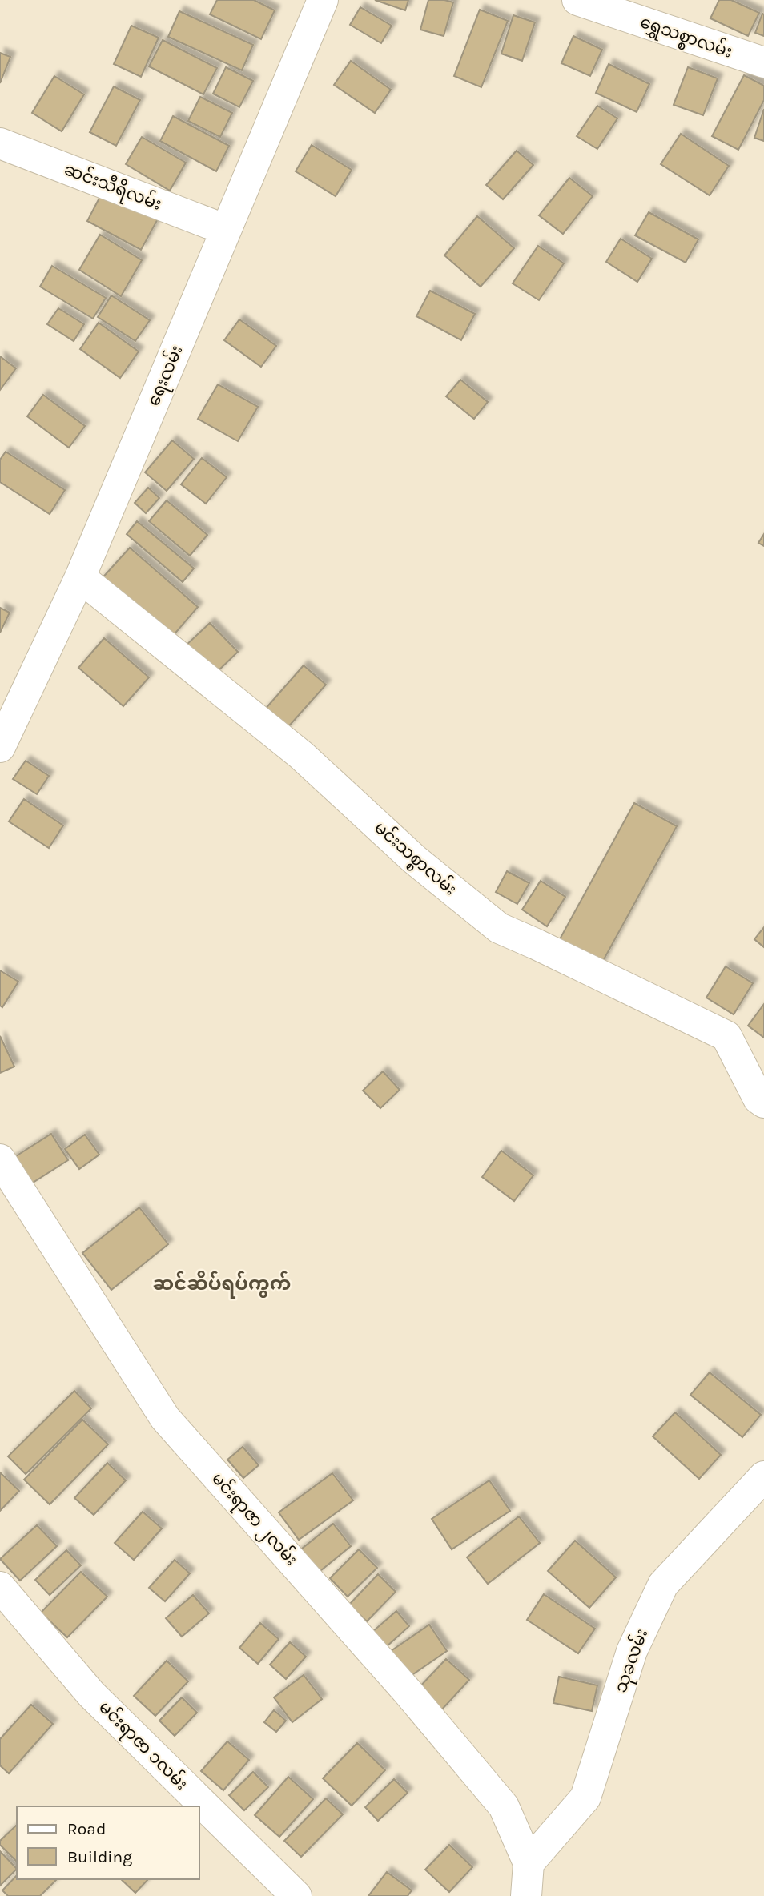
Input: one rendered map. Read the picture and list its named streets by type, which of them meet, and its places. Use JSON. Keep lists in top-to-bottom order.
{
  "streets": {
    "street": [
      "ရွှေသစ္စာလမ်း",
      "ဆင်းသီရိလမ်း",
      "ရေးလမ်း",
      "မင်းသစ္စာလမ်း",
      "မင်းရာဇာ ၂လမ်း",
      "သုခလမ်း",
      "မင်းရာဇာ ၁လမ်း"
    ]
  },
  "crossings": [
    ["ဆင်းသီရိလမ်း", "ရေးလမ်း"],
    ["ရေးလမ်း", "မင်းသစ္စာလမ်း"],
    ["မင်းရာဇာ ၂လမ်း", "သုခလမ်း"]
  ],
  "districts": ["ဆင်ဆိပ်ရပ်ကွက်"],
  "legend": ["Road", "Building"]
}
